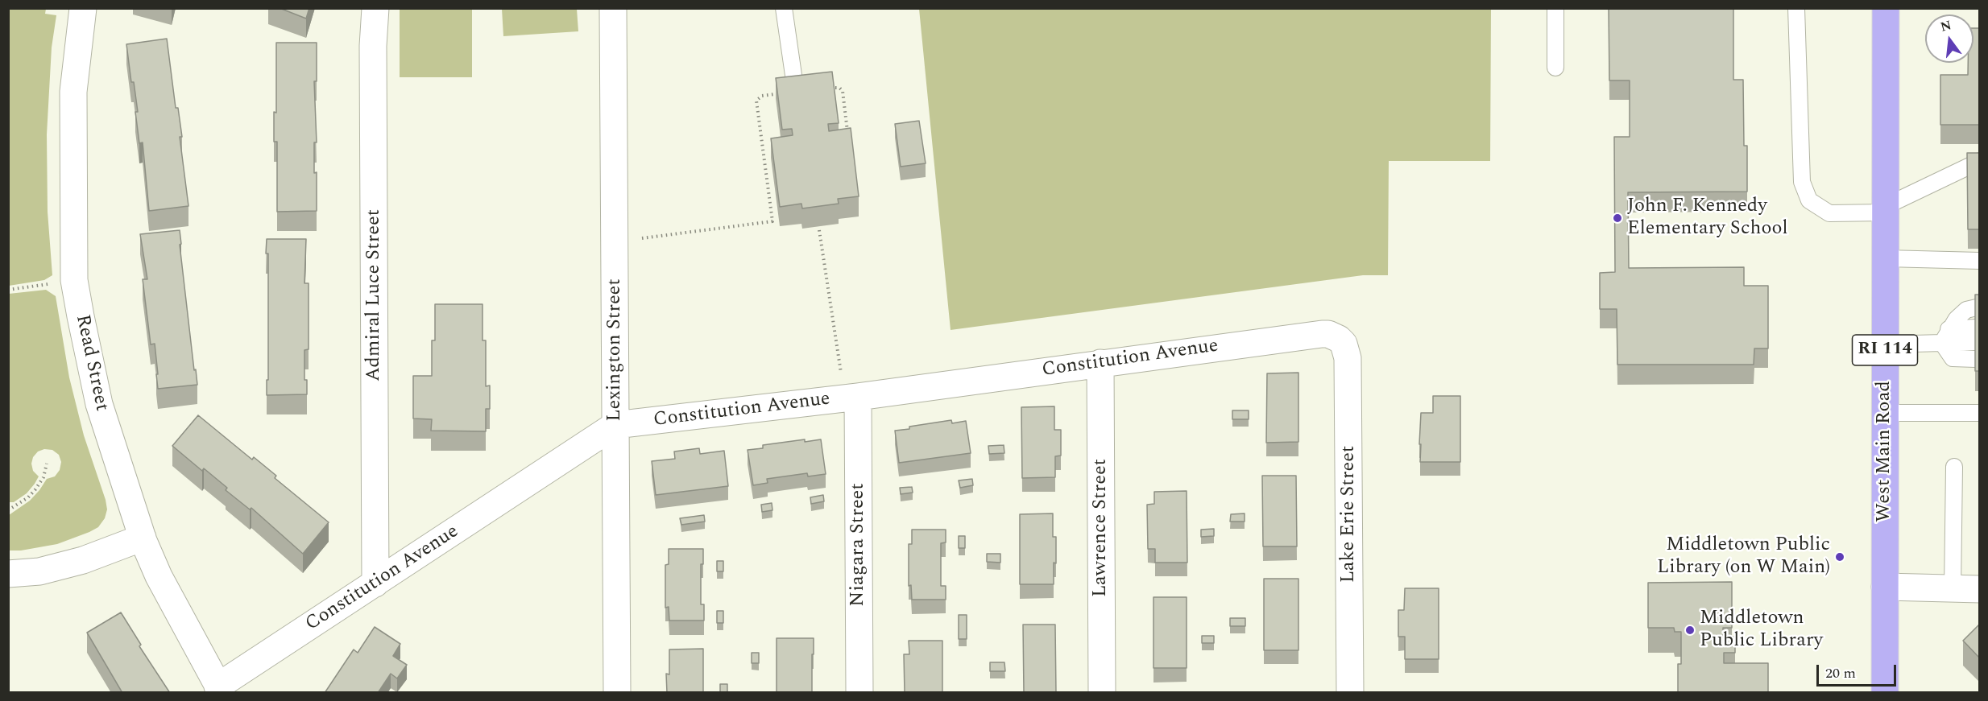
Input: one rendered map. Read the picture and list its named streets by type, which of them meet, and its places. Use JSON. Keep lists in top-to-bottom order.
{
  "streets": {
    "highway": ["RI 114", "West Main Road"],
    "street": [
      "Admiral Luce Street",
      "Lexington Street",
      "Constitution Avenue",
      "Read Street",
      "Lake Erie Street",
      "Lawrence Street",
      "Niagara Street"
    ]
  },
  "crossings": [
    ["Admiral Luce Street", "Constitution Avenue"],
    ["Lexington Street", "Constitution Avenue"],
    ["Constitution Avenue", "Read Street"],
    ["Constitution Avenue", "Lake Erie Street"],
    ["Constitution Avenue", "Lawrence Street"],
    ["Constitution Avenue", "Niagara Street"]
  ],
  "places": ["John F. Kennedy Elementary School", "Middletown Public Library (on W Main)", "Middletown Public Library"],
  "scale_bar": "20 m",
  "north": "top"
}
